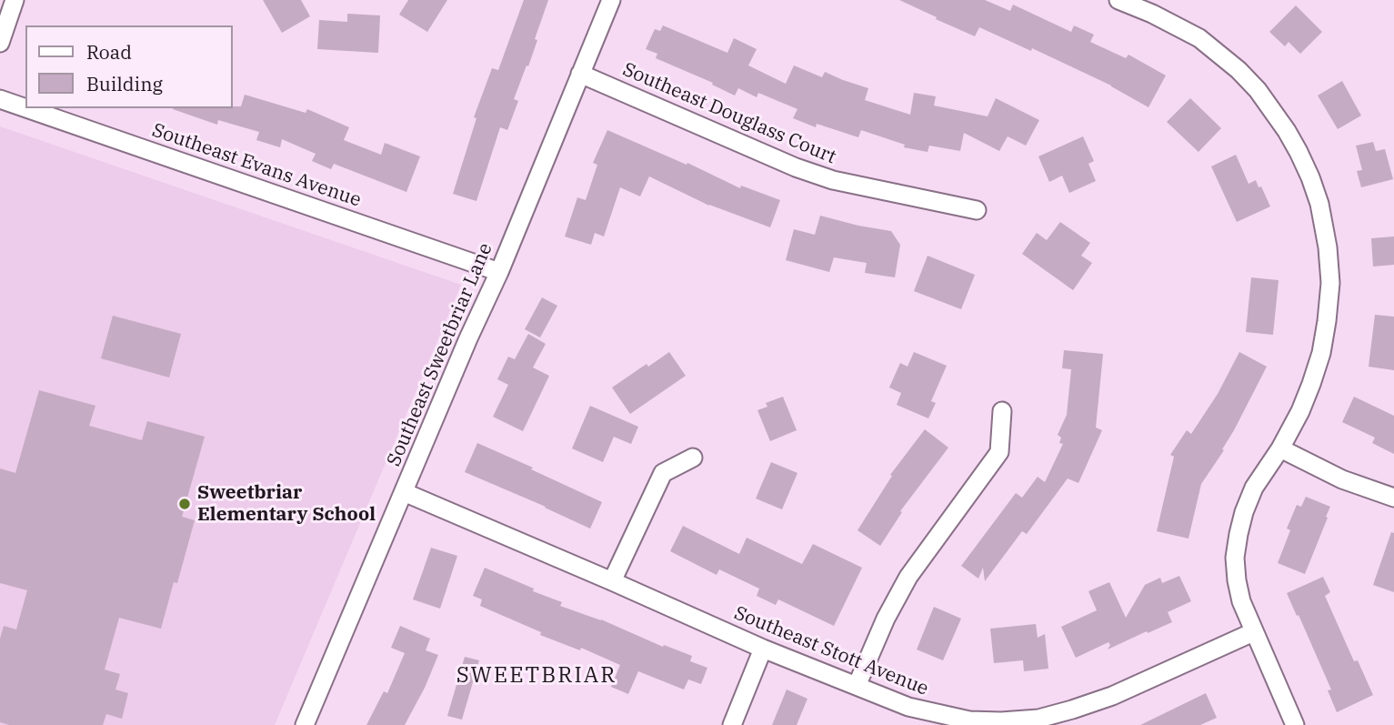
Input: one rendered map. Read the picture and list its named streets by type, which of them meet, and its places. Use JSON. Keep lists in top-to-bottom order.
{
  "streets": {
    "street": [
      "Southeast Douglass Court",
      "Southeast Evans Avenue",
      "Southeast Sweetbriar Lane",
      "Southeast Stott Avenue"
    ]
  },
  "crossings": [
    ["Southeast Douglass Court", "Southeast Sweetbriar Lane"],
    ["Southeast Evans Avenue", "Southeast Sweetbriar Lane"],
    ["Southeast Sweetbriar Lane", "Southeast Stott Avenue"]
  ],
  "districts": ["SWEETBRIAR"],
  "places": ["Sweetbriar Elementary School"],
  "legend": ["Road", "Building"]
}
